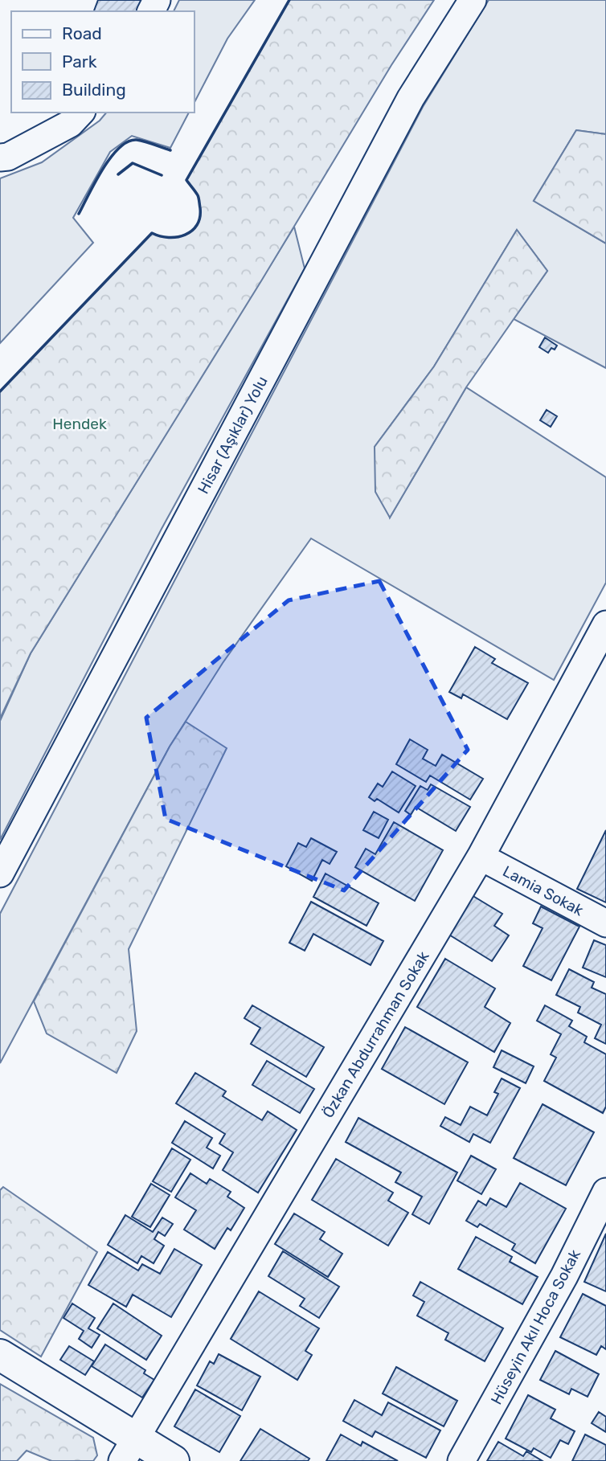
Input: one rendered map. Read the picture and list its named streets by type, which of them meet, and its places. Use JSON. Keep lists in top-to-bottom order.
{
  "streets": {
    "street": [
      "Hisar (Aşıklar) Yolu",
      "Lamia Sokak",
      "Özkan Abdurrahman Sokak",
      "Hüseyin Akıl Hoca Sokak"
    ]
  },
  "crossings": [
    ["Lamia Sokak", "Özkan Abdurrahman Sokak"]
  ],
  "parks": ["Hendek"],
  "legend": ["Road", "Park", "Building"]
}
